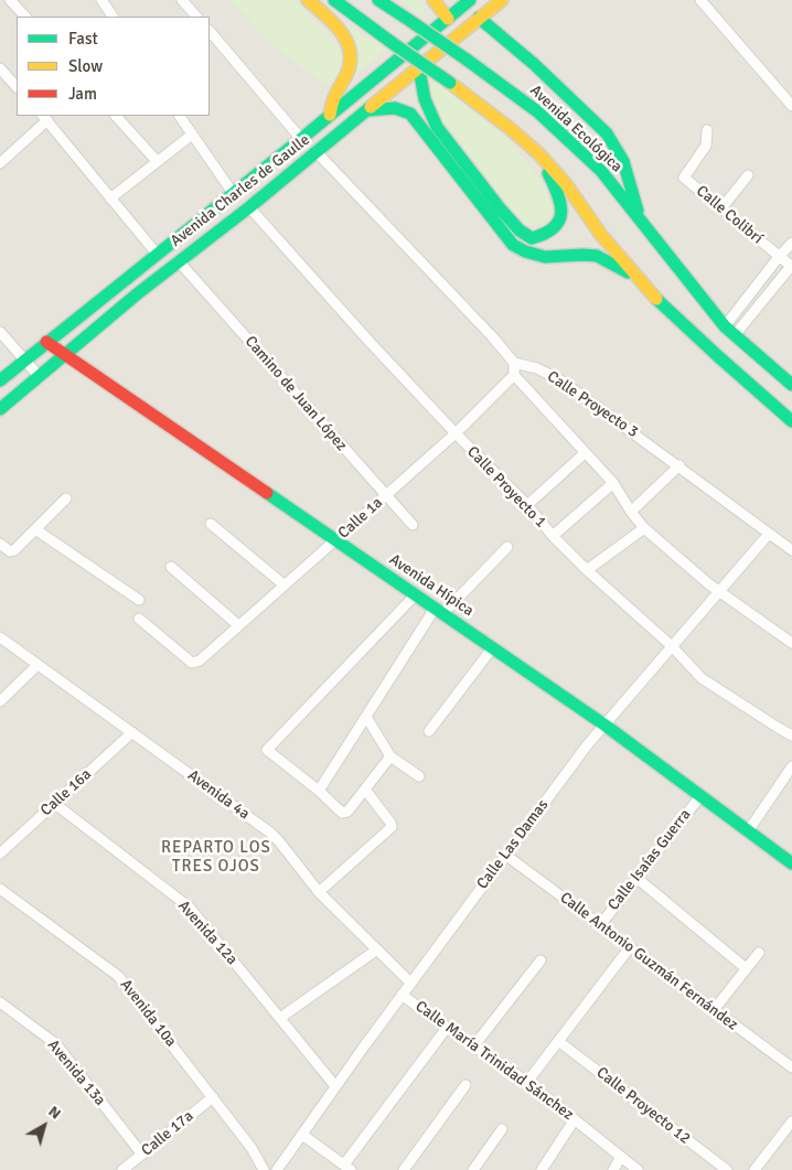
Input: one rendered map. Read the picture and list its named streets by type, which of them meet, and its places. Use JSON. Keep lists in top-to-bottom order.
{
  "streets": {
    "main road": ["Avenida Ecológica", "Avenida Charles de Gaulle", "Avenida Hípica"],
    "street": [
      "Calle Colibrí",
      "Camino de Juan López",
      "Calle Proyecto 3",
      "Calle Proyecto 1",
      "Calle 1a",
      "Calle 16a",
      "Avenida 4a",
      "Calle Las Damas",
      "Calle Isaías Guerra",
      "Avenida 12a",
      "Calle Antonio Guzmán Fernández",
      "Avenida 10a",
      "Calle María Trinidad Sánchez",
      "Avenida 13a",
      "Calle Proyecto 12",
      "Calle 17a"
    ]
  },
  "crossings": [
    ["Avenida Charles de Gaulle", "Camino de Juan López"],
    ["Avenida Charles de Gaulle", "Calle Proyecto 1"],
    ["Avenida Charles de Gaulle", "Avenida Hípica"],
    ["Camino de Juan López", "Calle 1a"],
    ["Calle Proyecto 3", "Calle Las Damas"],
    ["Calle Proyecto 1", "Calle 1a"],
    ["Calle Proyecto 1", "Calle Las Damas"],
    ["Calle 1a", "Avenida Hípica"],
    ["Avenida Hípica", "Calle Las Damas"],
    ["Avenida Hípica", "Calle Isaías Guerra"],
    ["Calle 16a", "Avenida 4a"],
    ["Calle 16a", "Avenida 12a"],
    ["Avenida 4a", "Calle Las Damas"],
    ["Calle Las Damas", "Avenida 12a"],
    ["Calle Las Damas", "Calle Antonio Guzmán Fernández"],
    ["Calle Las Damas", "Calle María Trinidad Sánchez"],
    ["Calle Isaías Guerra", "Calle Antonio Guzmán Fernández"],
    ["Avenida 10a", "Calle 17a"],
    ["Avenida 13a", "Calle 17a"]
  ],
  "districts": ["REPARTO LOS TRES OJOS"],
  "legend": ["Fast", "Slow", "Jam"],
  "north": "top right"
}
